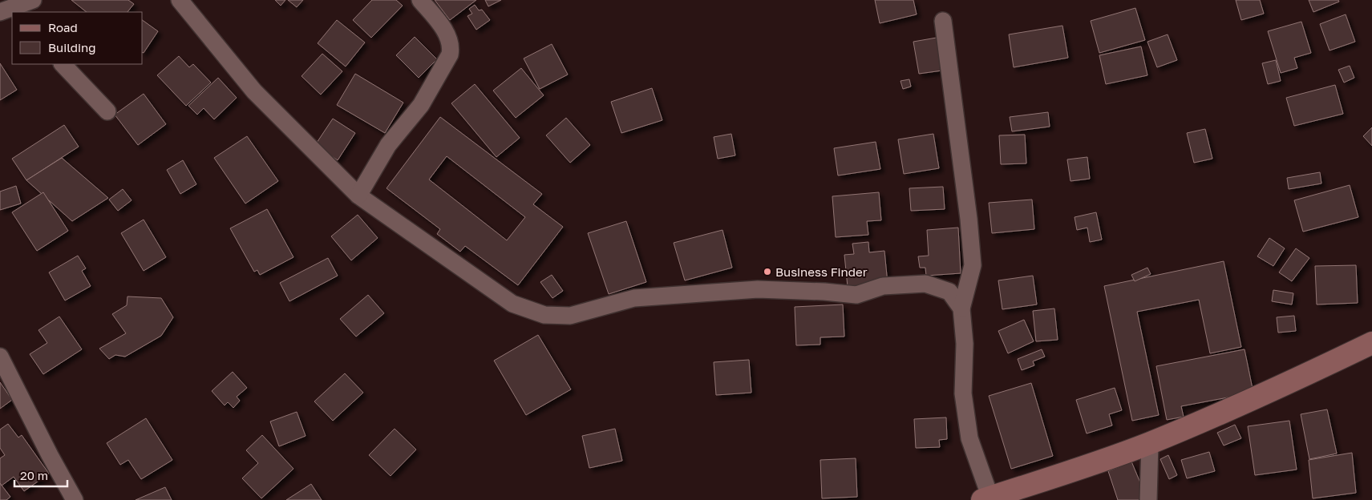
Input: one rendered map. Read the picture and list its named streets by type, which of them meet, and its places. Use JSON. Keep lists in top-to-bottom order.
{
  "places": ["Business Finder"],
  "legend": ["Road", "Building"],
  "scale_bar": "20 m"
}
